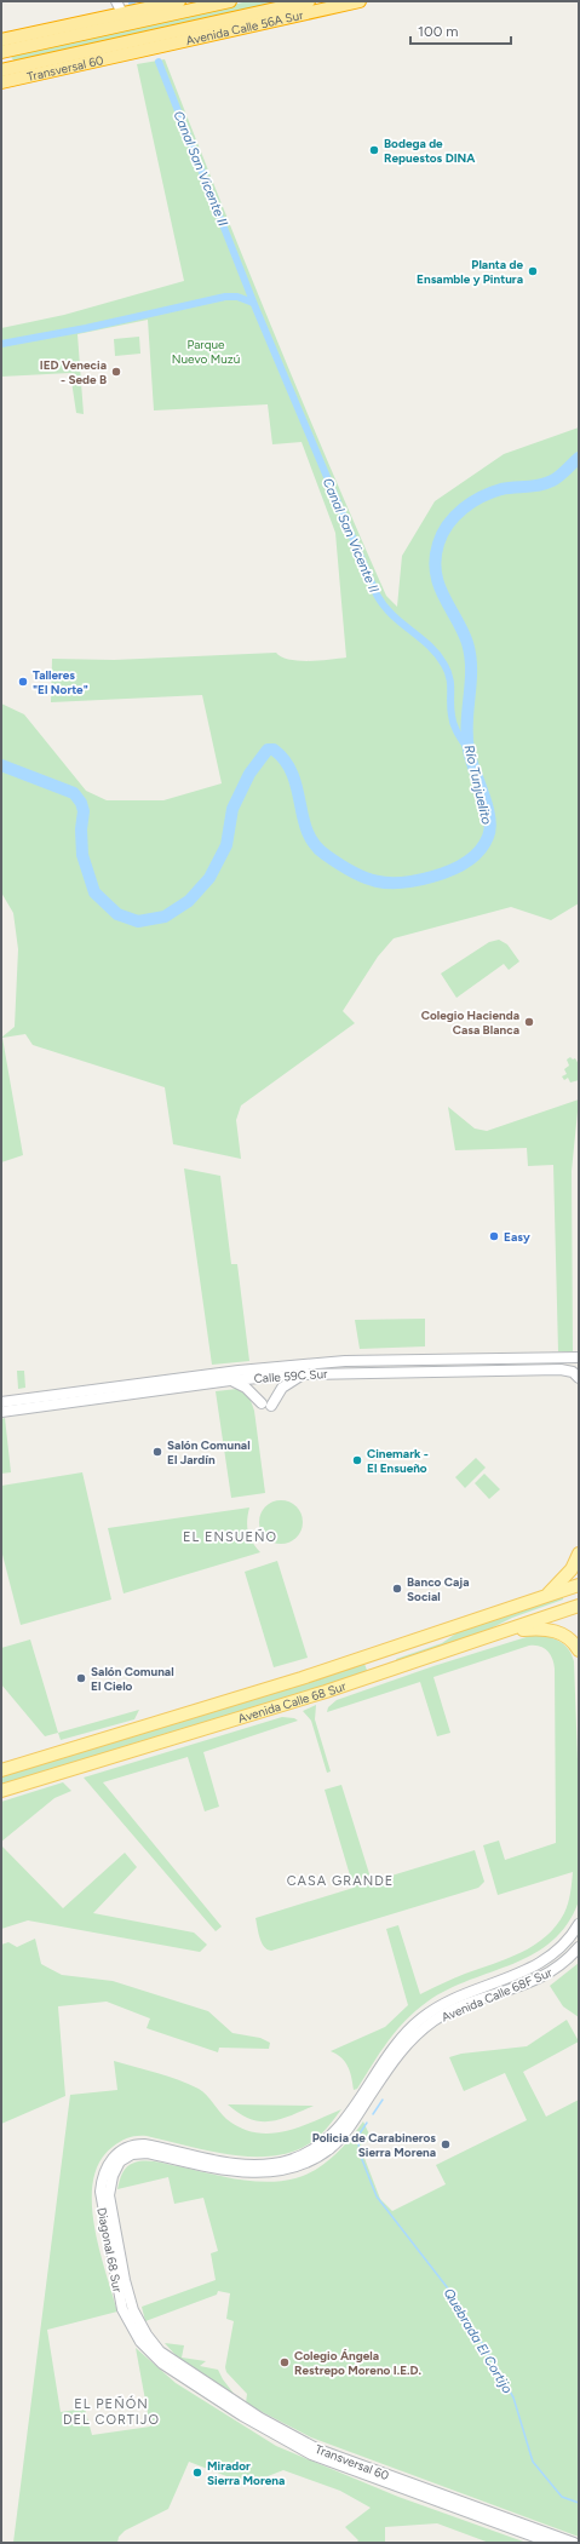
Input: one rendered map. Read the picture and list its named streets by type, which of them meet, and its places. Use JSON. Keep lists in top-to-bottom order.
{
  "streets": {
    "highway": ["Avenida Calle 56A Sur", "Transversal 60"],
    "main road": ["Avenida Calle 68 Sur"],
    "street": ["Calle 59C Sur", "Avenida Calle 68F Sur", "Diagonal 68 Sur"]
  },
  "crossings": [
    ["Avenida Calle 56A Sur", "Transversal 60"],
    ["Transversal 60", "Diagonal 68 Sur"],
    ["Avenida Calle 68F Sur", "Diagonal 68 Sur"]
  ],
  "districts": ["EL ENSUEÑO", "CASA GRANDE", "EL PEÑÓN DEL CORTIJO"],
  "water": ["Canal San Vicente II", "Río Tunjuelito", "Quebrada El Cortijo"],
  "parks": ["Parque Nuevo Muzú"],
  "places": [
    "Bodega de Repuestos DINA",
    "Planta de Ensamble y Pintura",
    "IED Venecia - Sede B",
    "Talleres \"El Norte\"",
    "Colegio Hacienda Casa Blanca",
    "Easy",
    "Salón Comunal El Jardín",
    "Cinemark - El Ensueño",
    "Banco Caja Social",
    "Salón Comunal El Cielo",
    "Policia de Carabineros Sierra Morena",
    "Colegio Ángela Restrepo Moreno I.E.D.",
    "Mirador Sierra Morena"
  ],
  "scale_bar": "100 m"
}
